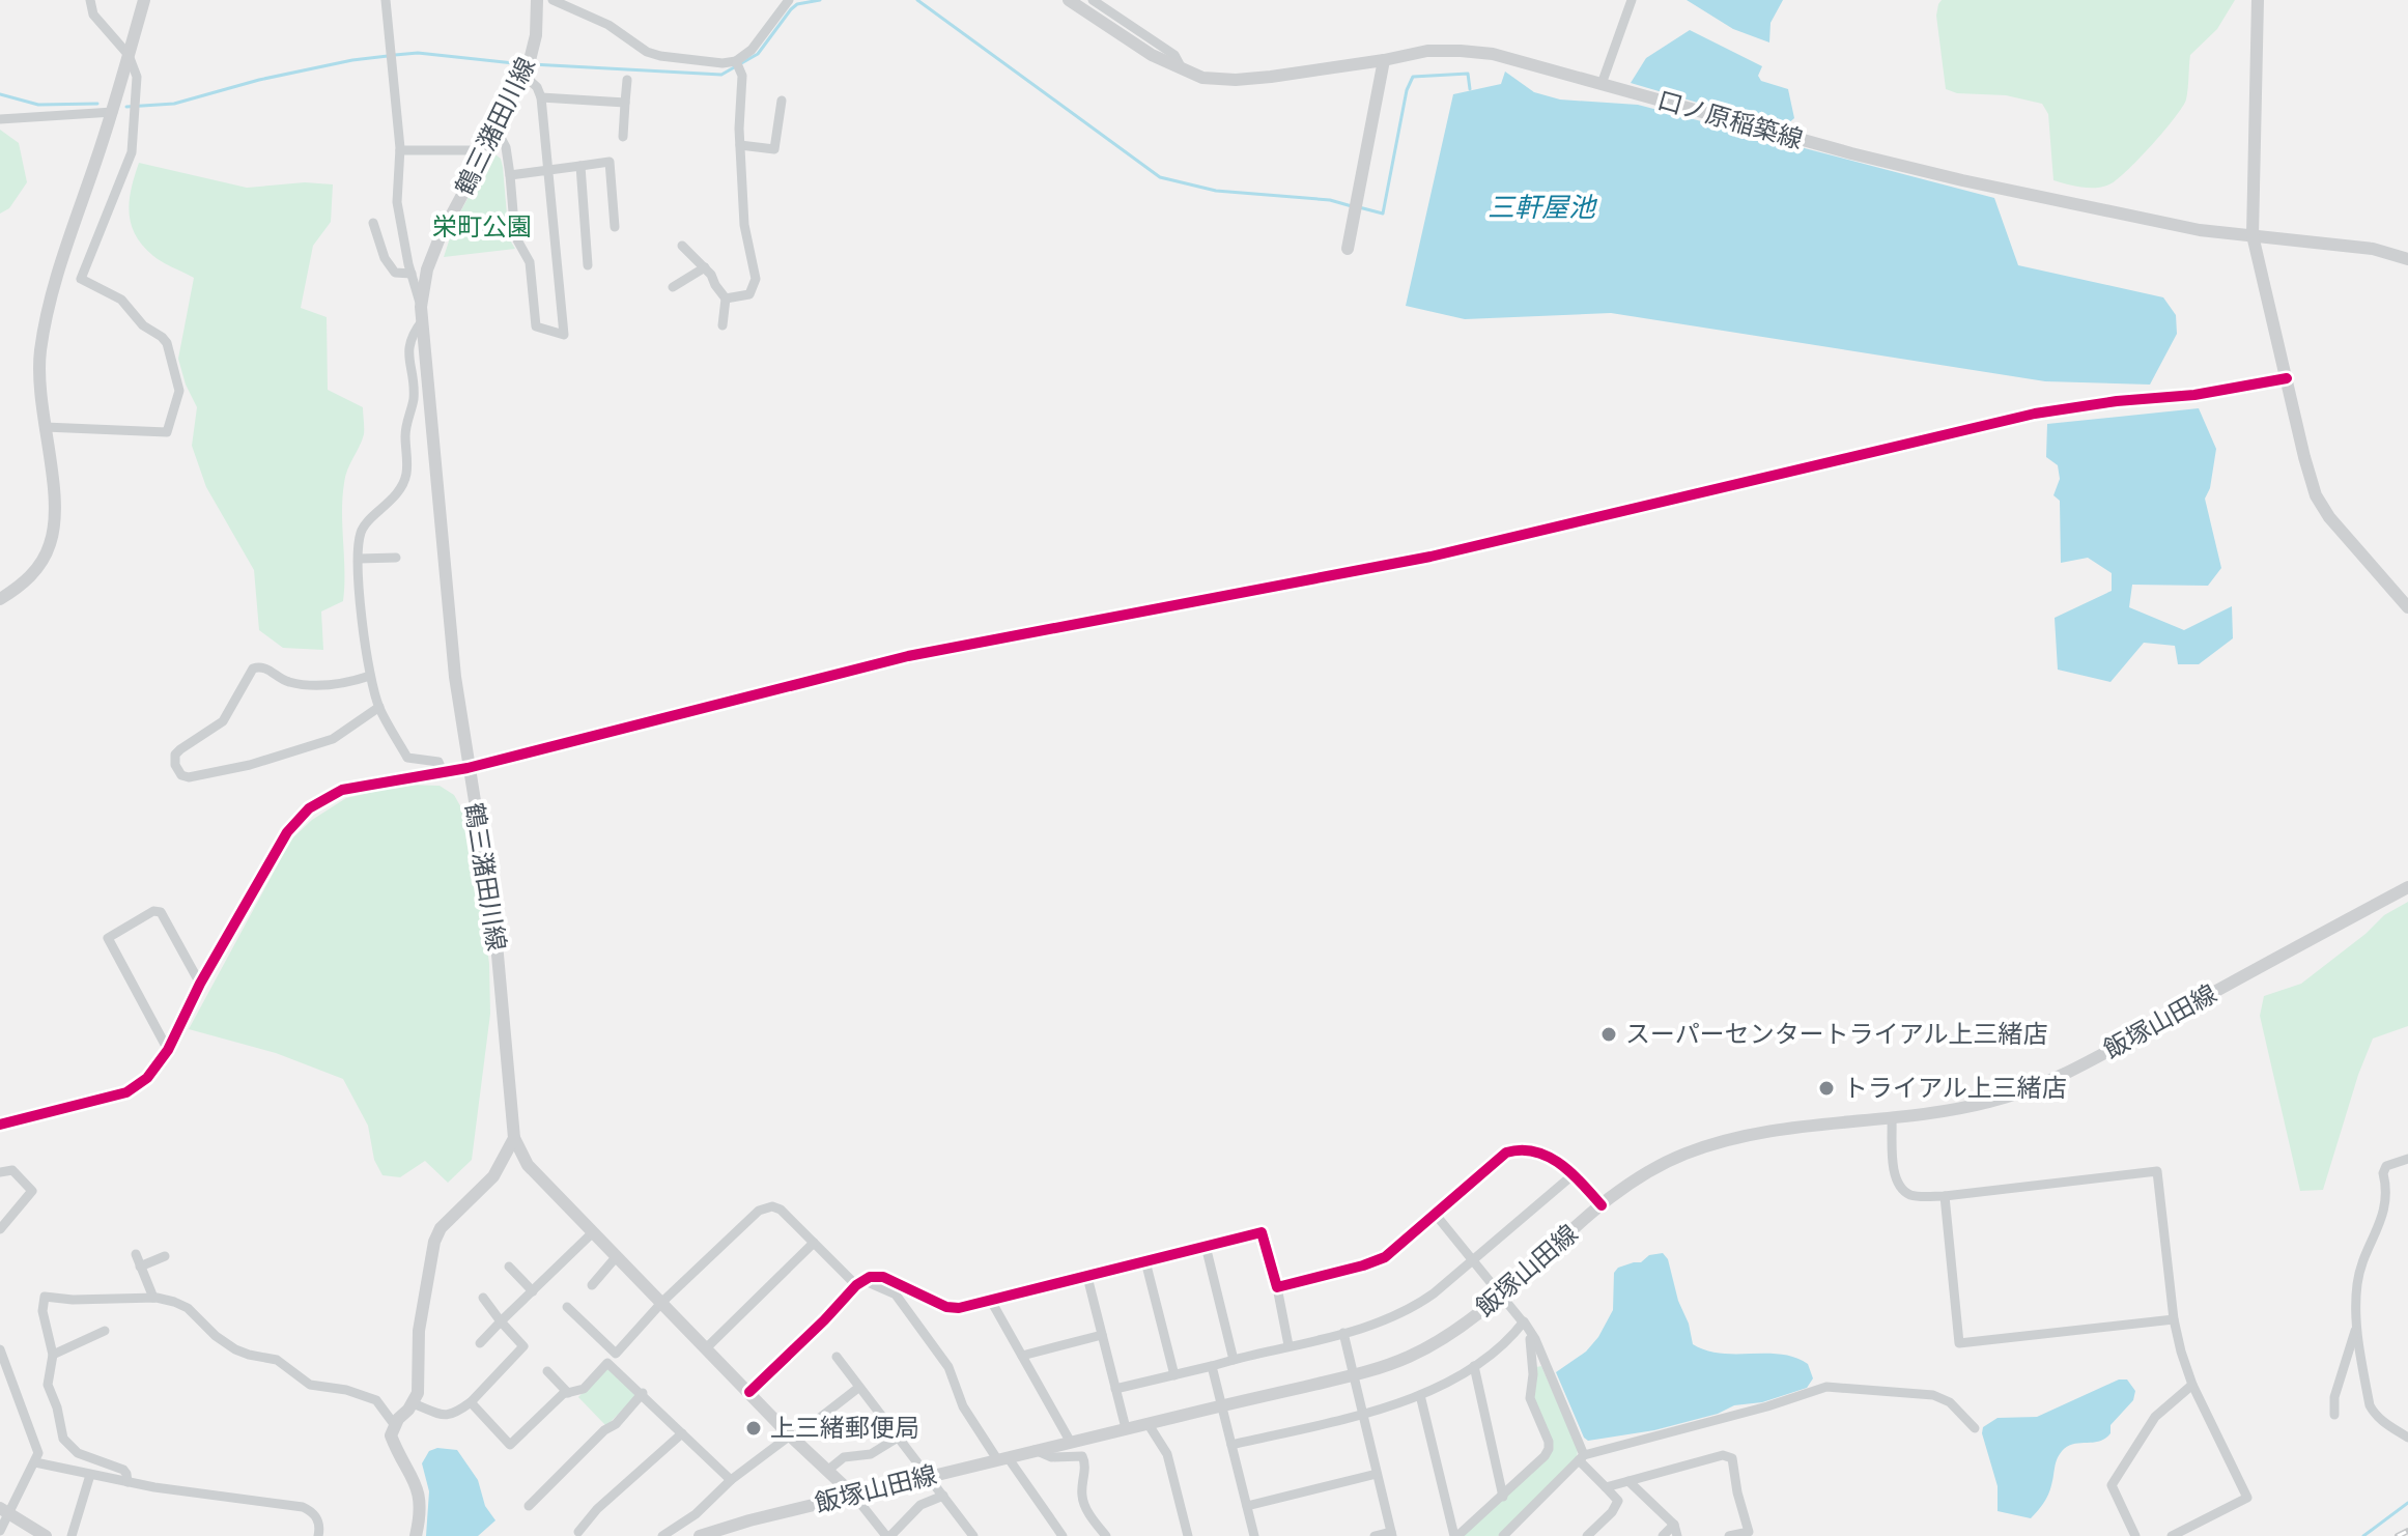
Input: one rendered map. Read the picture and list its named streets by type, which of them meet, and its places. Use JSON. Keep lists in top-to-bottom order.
{
  "streets": {
    "main road": ["口ノ原稲築線", "鶴三潴田川線", "飯塚山田線"]
  },
  "water": ["三軒屋池"],
  "parks": ["栄町公園"],
  "places": ["スーパーセンタートライアル上三緒店", "トライアル上三緒店", "上三緒郵便局"]
}
